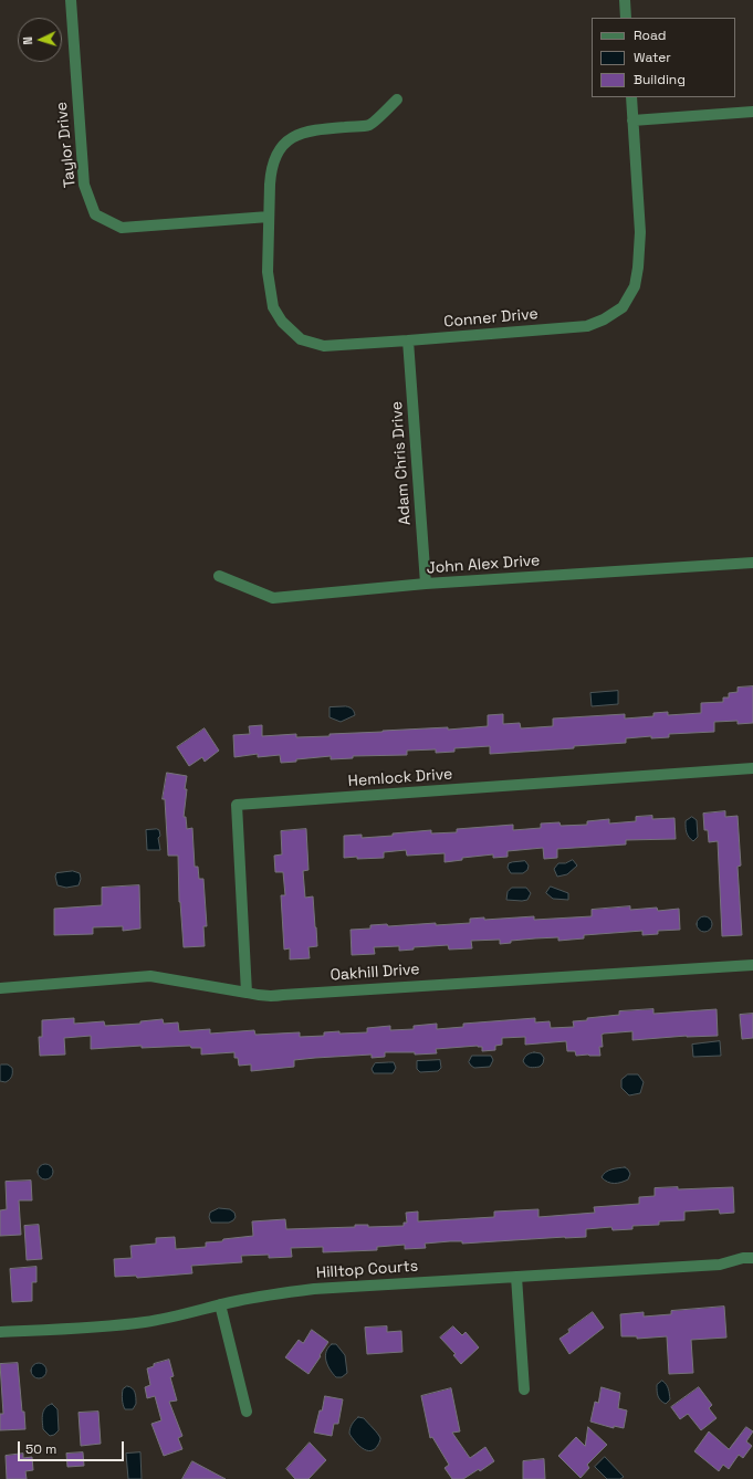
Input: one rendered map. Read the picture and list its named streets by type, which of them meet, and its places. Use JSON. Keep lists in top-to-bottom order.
{
  "streets": {
    "street": [
      "Taylor Drive",
      "Conner Drive",
      "Adam Chris Drive",
      "John Alex Drive",
      "Hemlock Drive",
      "Oakhill Drive",
      "Hilltop Courts"
    ]
  },
  "crossings": [
    ["Taylor Drive", "Conner Drive"],
    ["Conner Drive", "Adam Chris Drive"],
    ["Adam Chris Drive", "John Alex Drive"],
    ["Hemlock Drive", "Oakhill Drive"]
  ],
  "legend": ["Road", "Water", "Building"],
  "scale_bar": "50 m",
  "north": "left"
}
